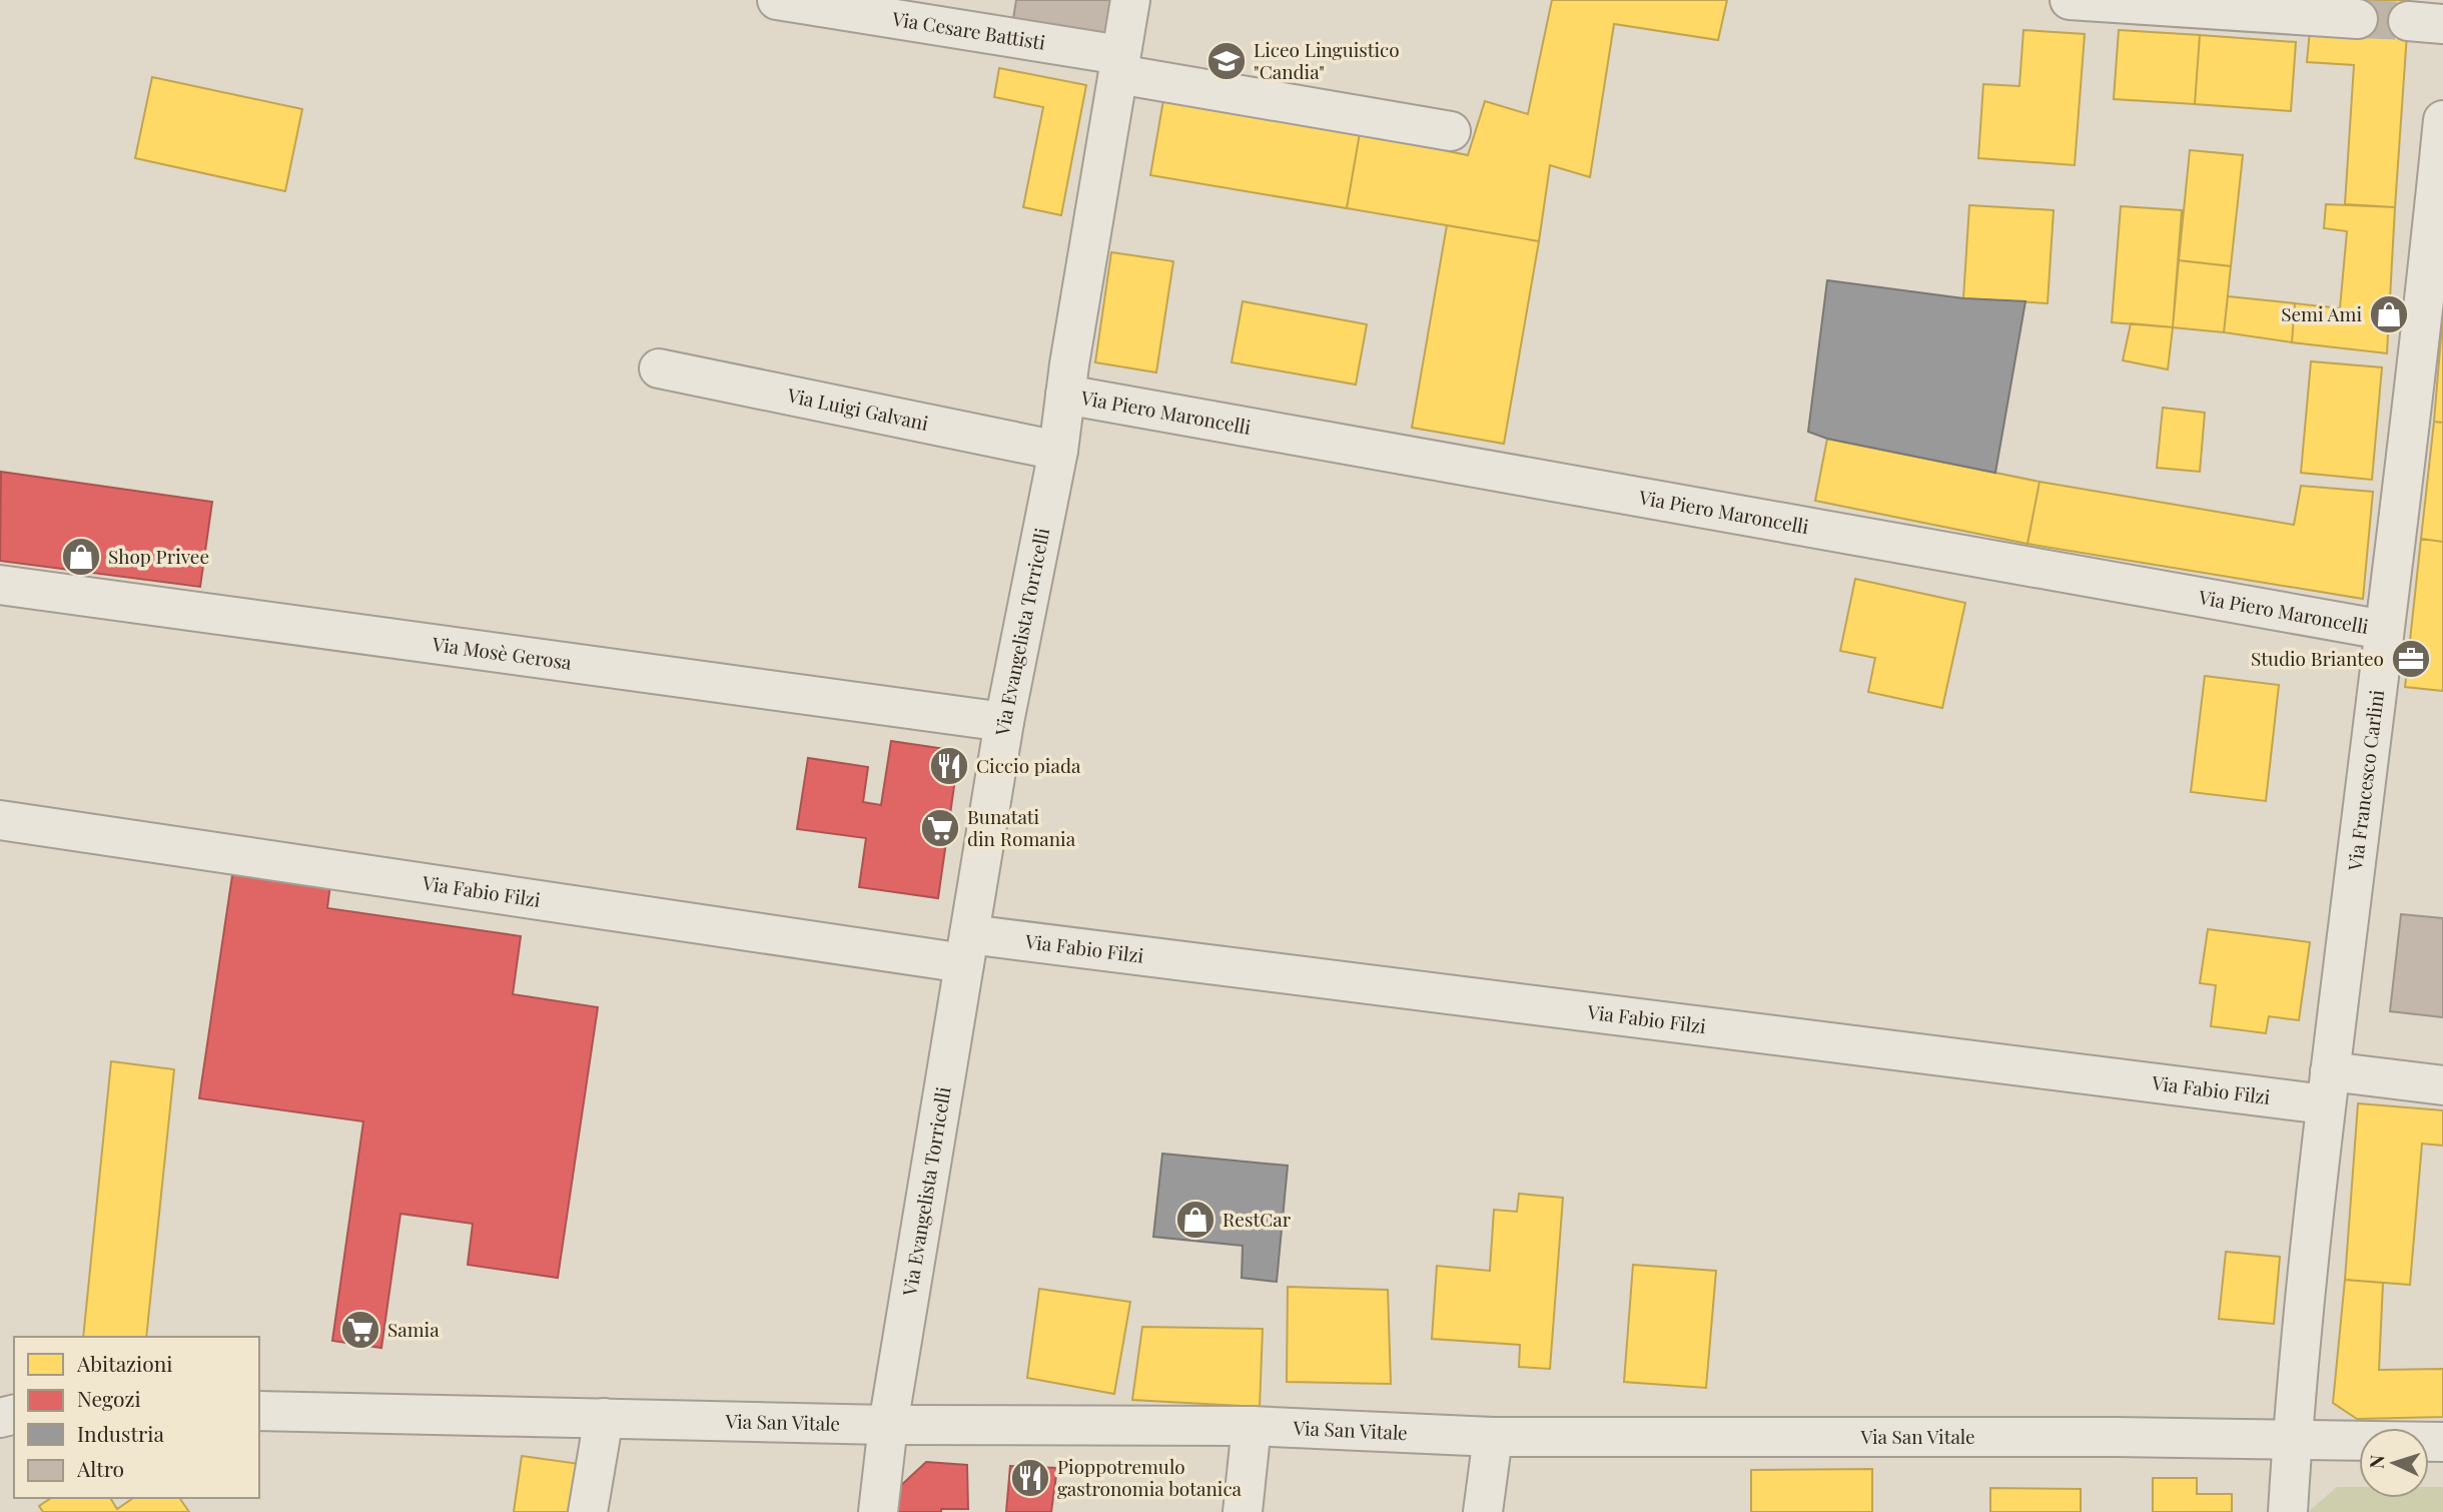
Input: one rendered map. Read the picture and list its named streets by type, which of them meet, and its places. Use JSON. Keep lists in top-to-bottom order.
{
  "streets": {
    "street": [
      "Via Cesare Battisti",
      "Via Luigi Galvani",
      "Via Piero Maroncelli",
      "Via Evangelista Torricelli",
      "Via Mosè Gerosa",
      "Via Francesco Carlini",
      "Via Fabio Filzi",
      "Via San Vitale"
    ]
  },
  "crossings": [
    ["Via Cesare Battisti", "Via Evangelista Torricelli"],
    ["Via Luigi Galvani", "Via Evangelista Torricelli"],
    ["Via Piero Maroncelli", "Via Evangelista Torricelli"],
    ["Via Piero Maroncelli", "Via Francesco Carlini"],
    ["Via Evangelista Torricelli", "Via Mosè Gerosa"],
    ["Via Evangelista Torricelli", "Via Fabio Filzi"],
    ["Via Evangelista Torricelli", "Via San Vitale"],
    ["Via Francesco Carlini", "Via Fabio Filzi"],
    ["Via Francesco Carlini", "Via San Vitale"]
  ],
  "places": {
    "school or university": ["Liceo Linguistico \"Candia\""],
    "shop": ["Semi Ami", "Shop Privee", "RestCar"],
    "office": ["Studio Brianteo"],
    "restaurant": ["Ciccio piada", "Pioppotremulo gastronomia botanica"],
    "supermarket": ["Bunatati din Romania", "Samia"]
  },
  "legend": [
    "Abitazioni",
    "Negozi",
    "Industria",
    "Altro"
  ],
  "north": "left"
}
